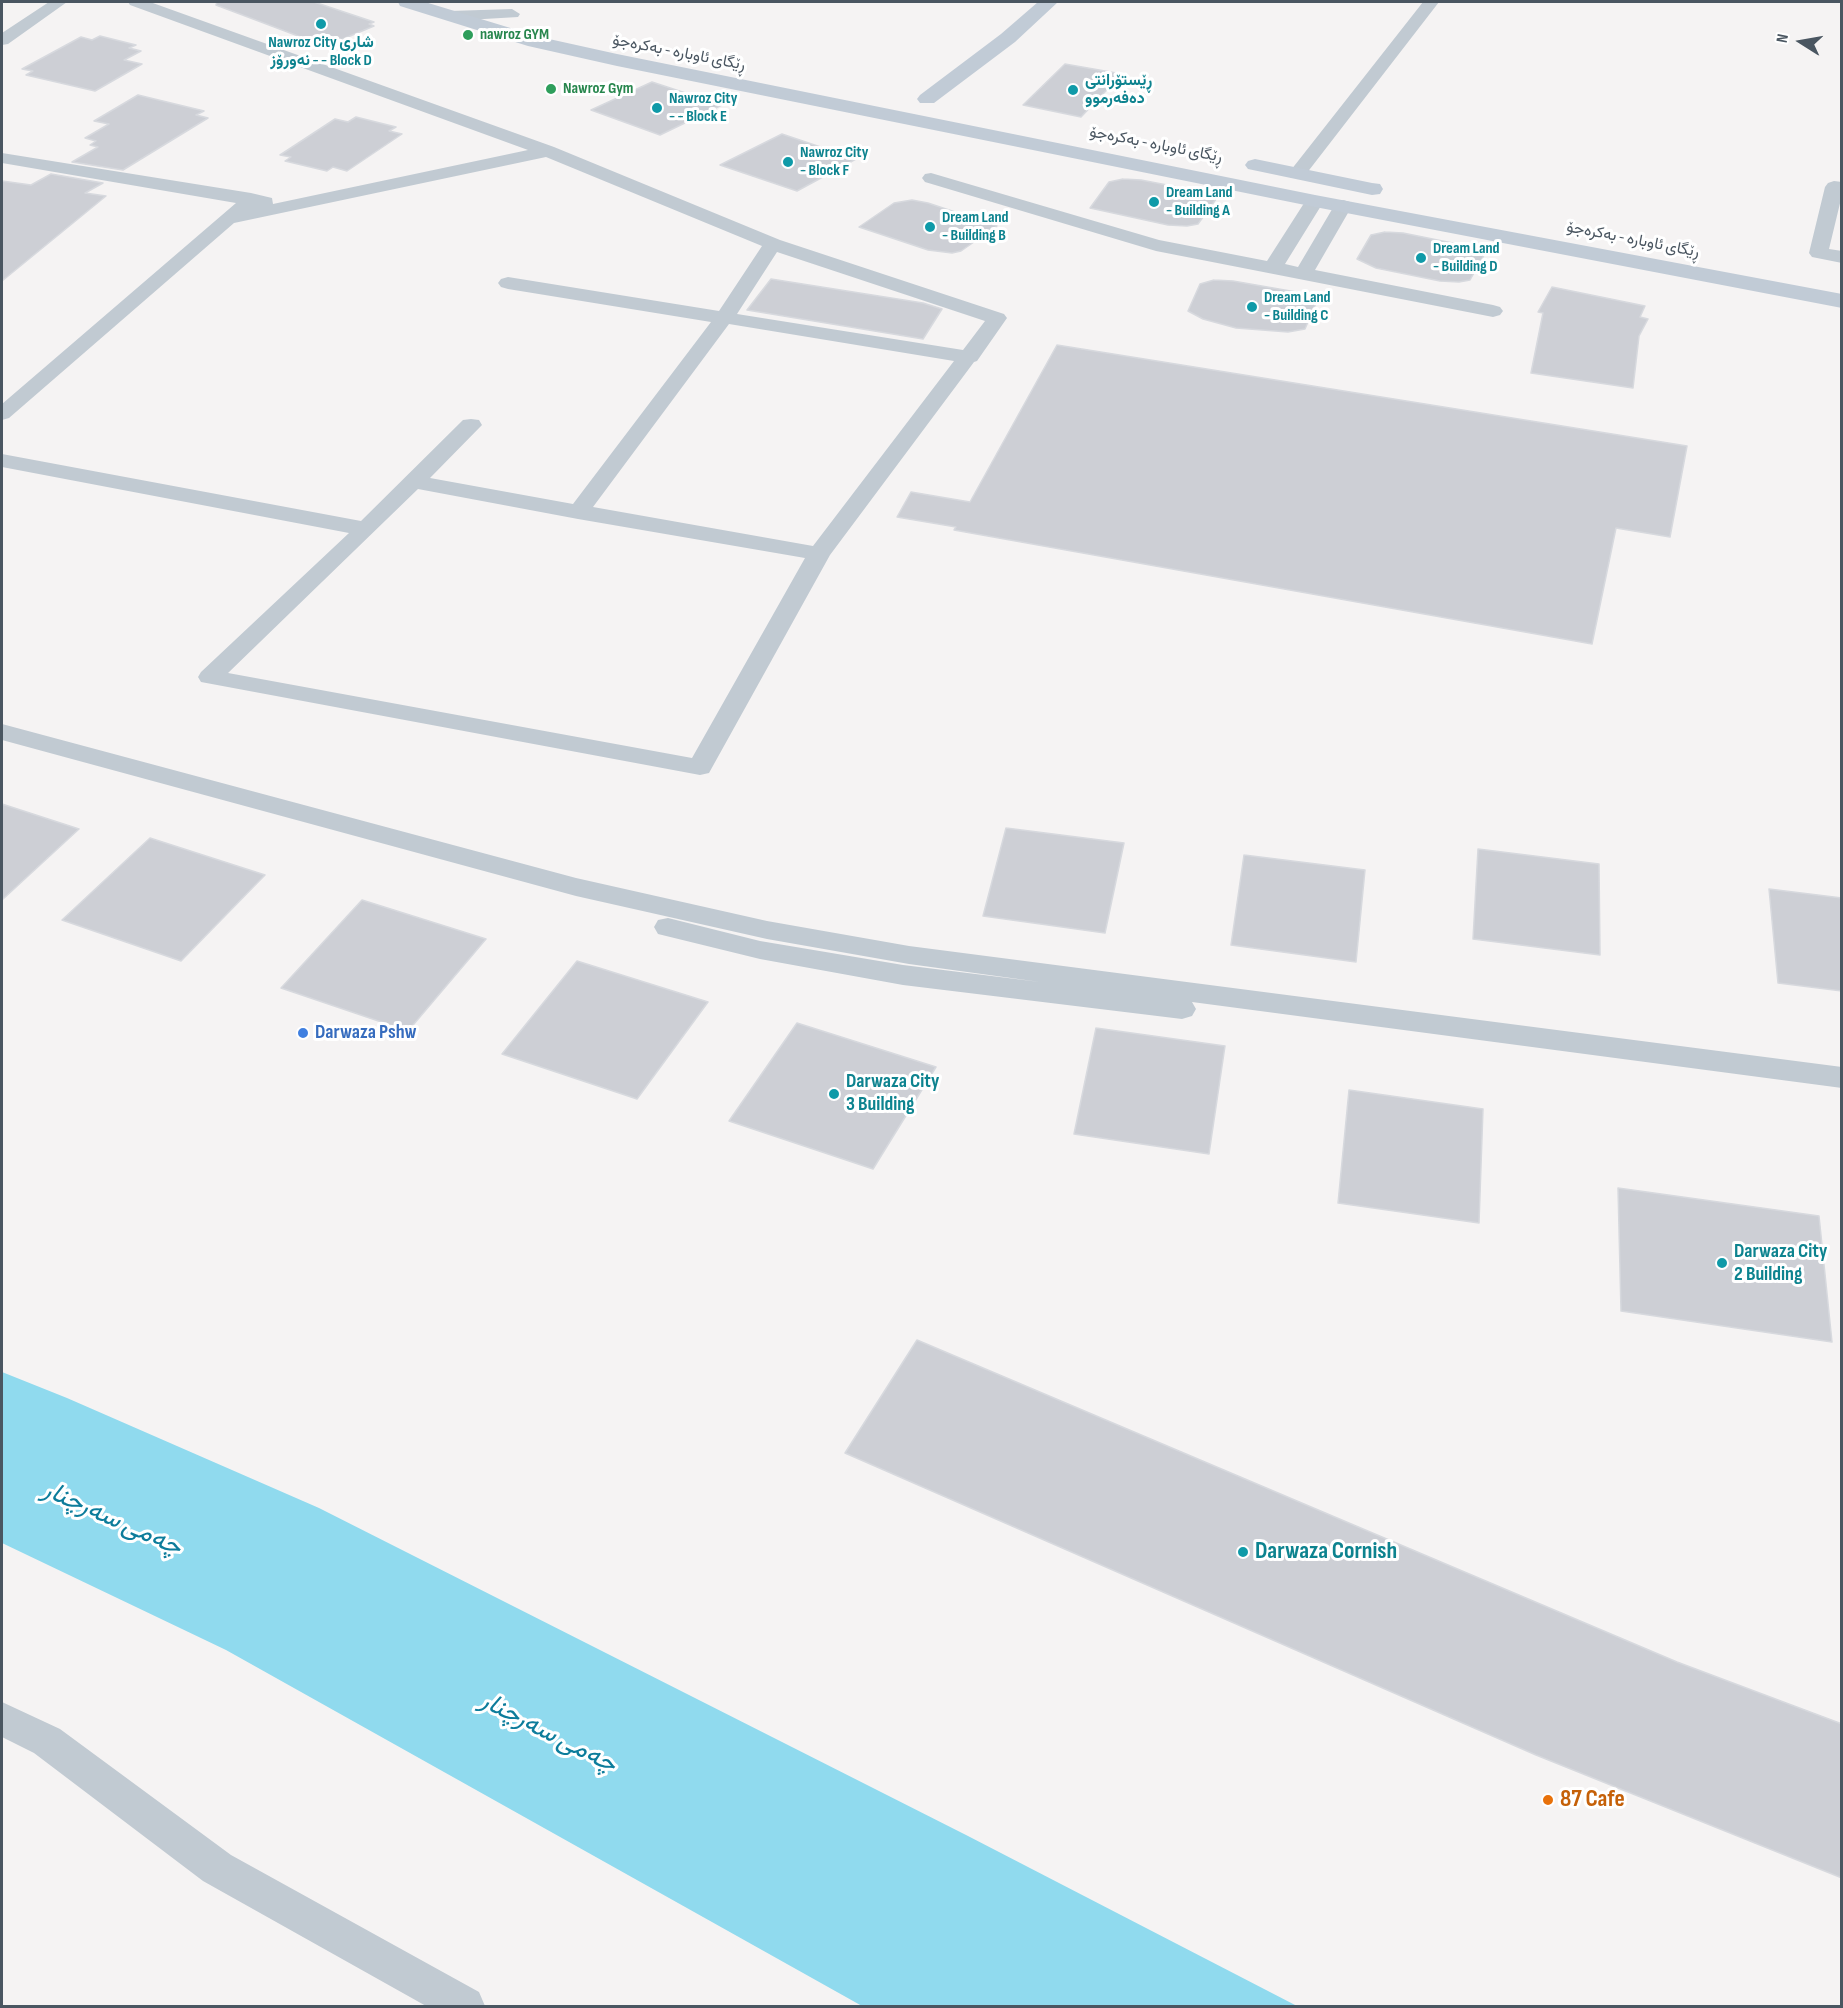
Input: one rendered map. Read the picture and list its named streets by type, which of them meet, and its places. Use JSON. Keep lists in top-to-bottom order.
{
  "streets": {
    "main road": ["ڕێگای ئاوبارە - بەکرەجۆ"]
  },
  "water": ["چەمی سەرچنار"],
  "places": [
    "Nawroz City شاری نەورۆز - - Block D",
    "nawroz GYM",
    "Nawroz Gym",
    "ڕێستۆرانتی دەفەرموو",
    "Nawroz City - - Block E",
    "Nawroz City - Block F",
    "Dream Land - Building A",
    "Dream Land - Building B",
    "Dream Land - Building D",
    "Dream Land - Building C",
    "Darwaza Pshw",
    "Darwaza City 3 Building",
    "Darwaza City 2 Building",
    "Darwaza Cornish",
    "87 Cafe"
  ],
  "north": "left"
}
